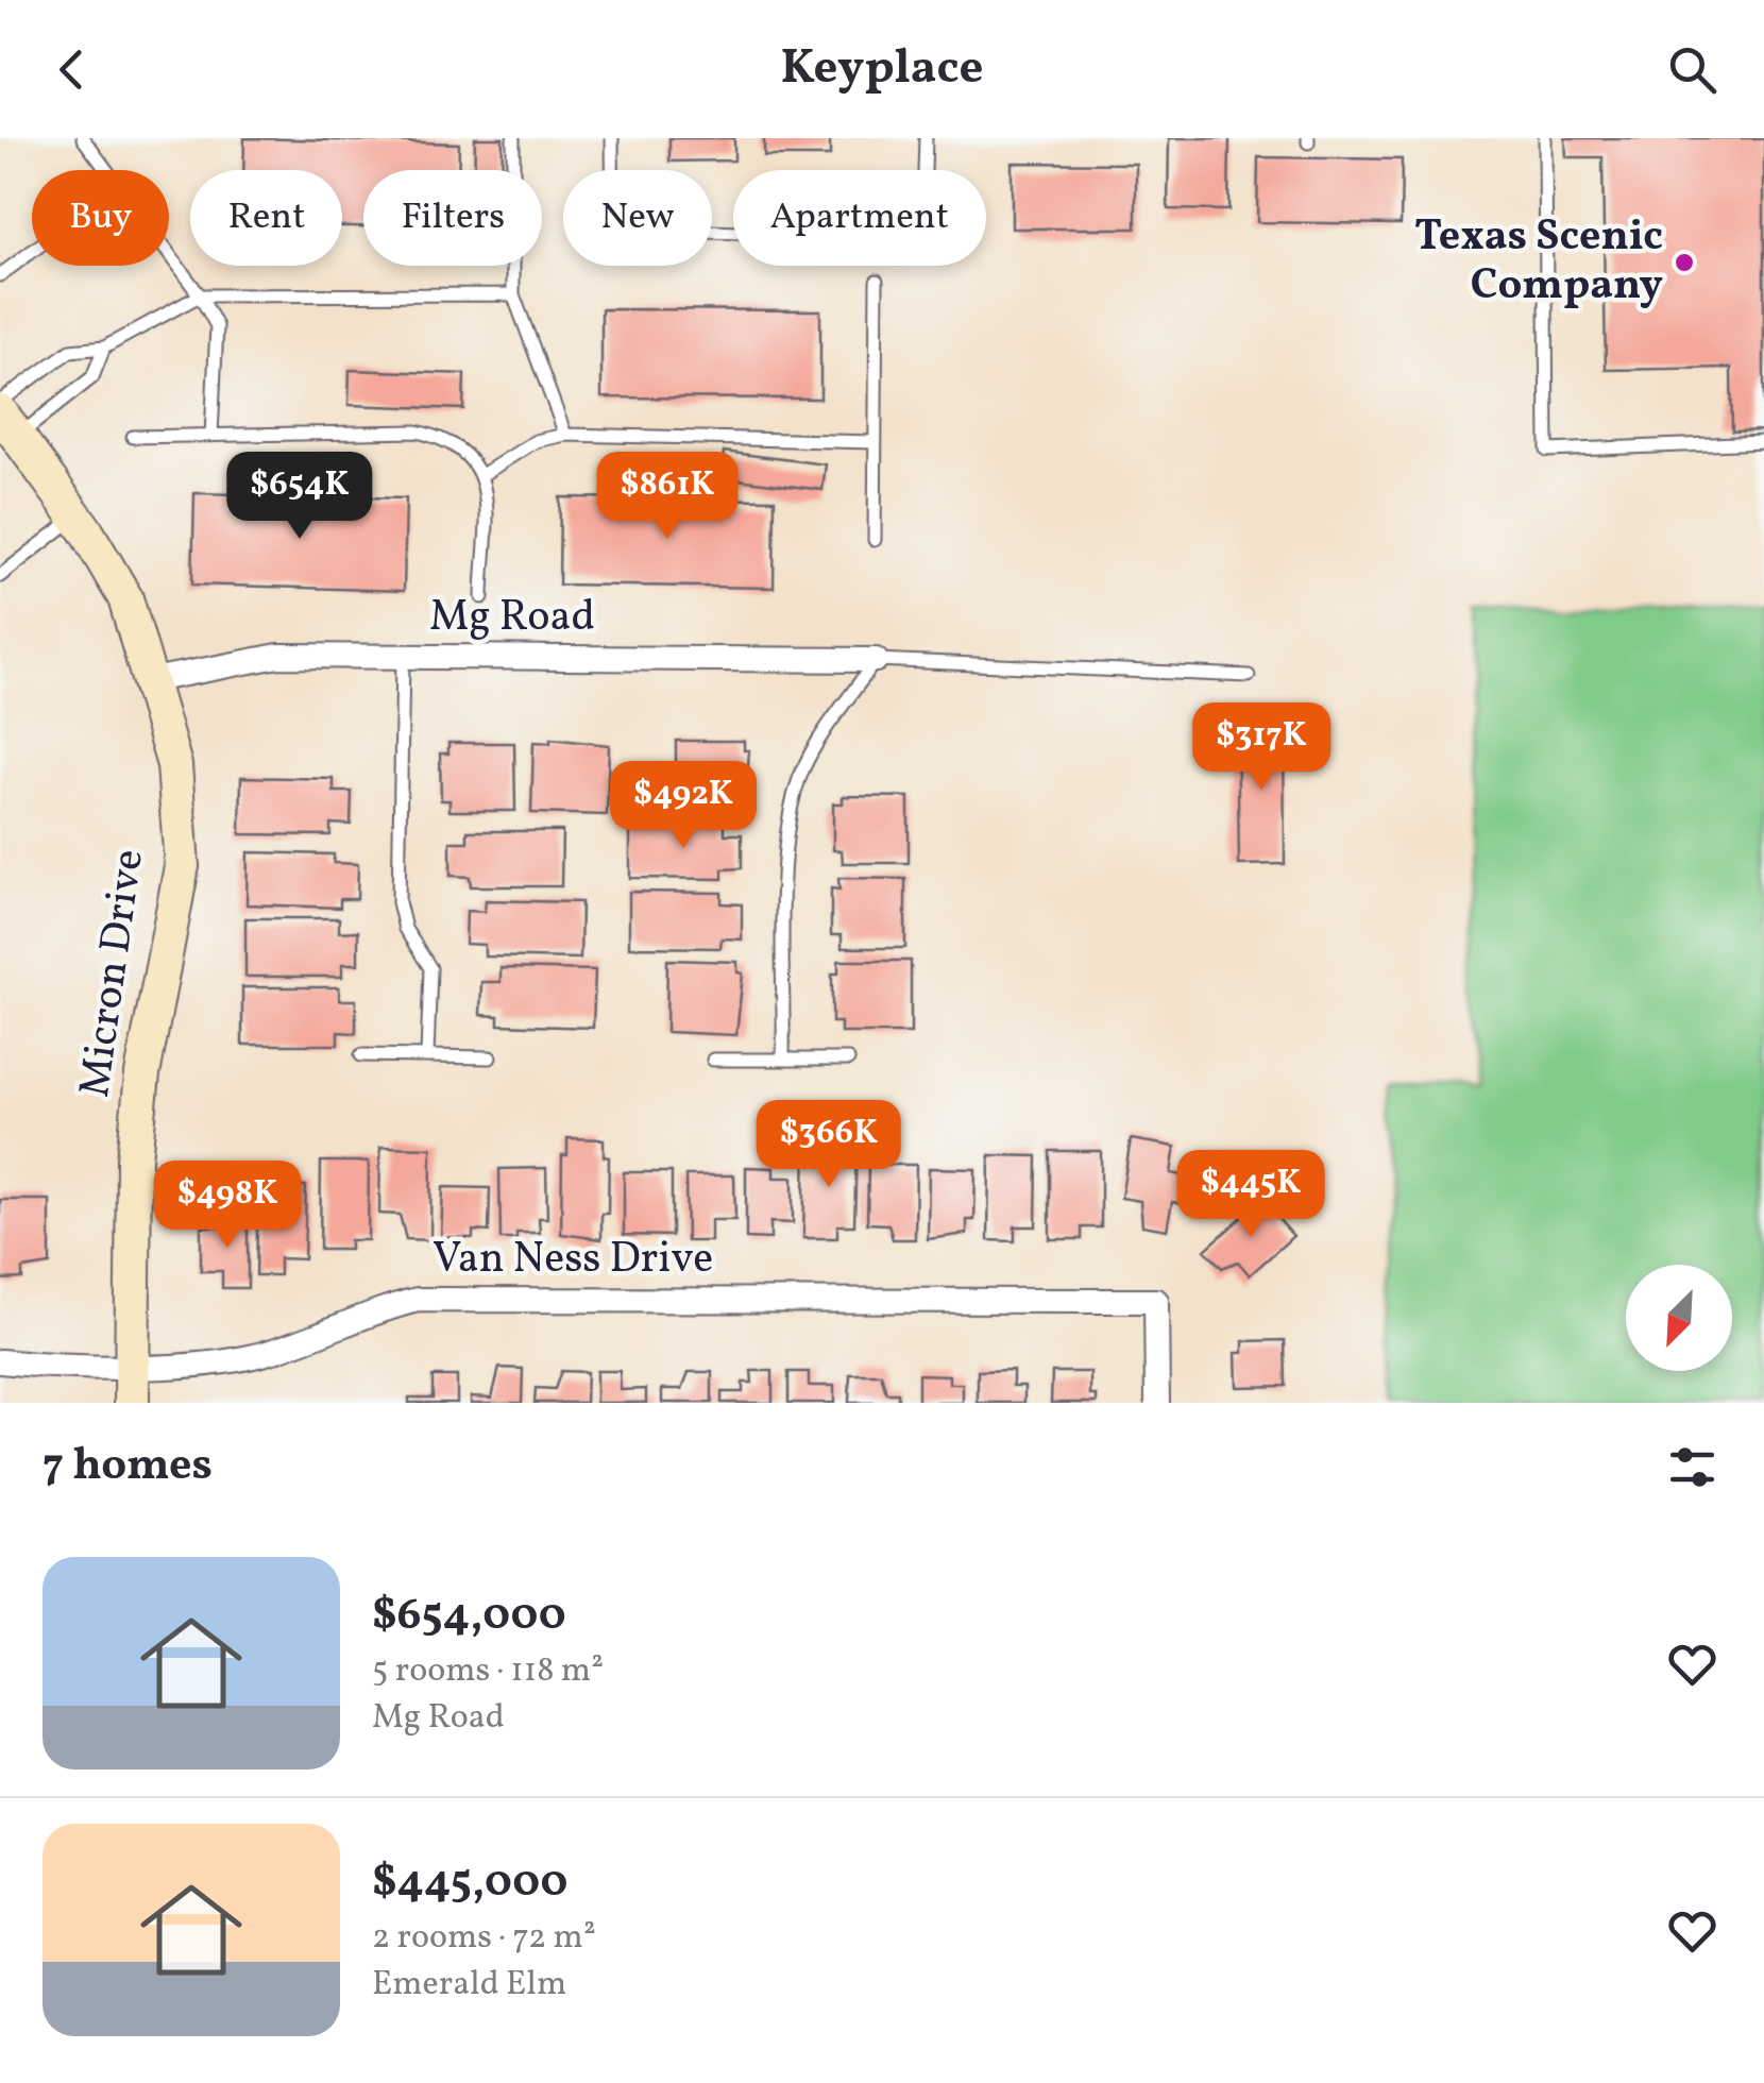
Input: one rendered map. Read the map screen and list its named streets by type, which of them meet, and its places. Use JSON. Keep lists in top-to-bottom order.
{
  "streets": {
    "street": ["Mg Road", "Micron Drive", "Van Ness Drive"]
  },
  "crossings": [
    ["Mg Road", "Micron Drive"],
    ["Micron Drive", "Van Ness Drive"]
  ],
  "places": ["Texas Scenic Company"],
  "north": "bottom left",
  "page": {
    "header": "Keyplace",
    "chip": [
      "Buy",
      "Rent",
      "Filters",
      "New",
      "Apartment"
    ],
    "price": [
      "$654K",
      "$861K",
      "$317K",
      "$492K",
      "$366K",
      "$445K",
      "$498K"
    ],
    "heading": "7 homes",
    "list": [
      {
        "name": "$654,000",
        "note": "5 rooms · 118 m² · Mg Road"
      },
      {
        "name": "$445,000",
        "note": "2 rooms · 72 m² · Emerald Elm"
      }
    ]
  }
}
